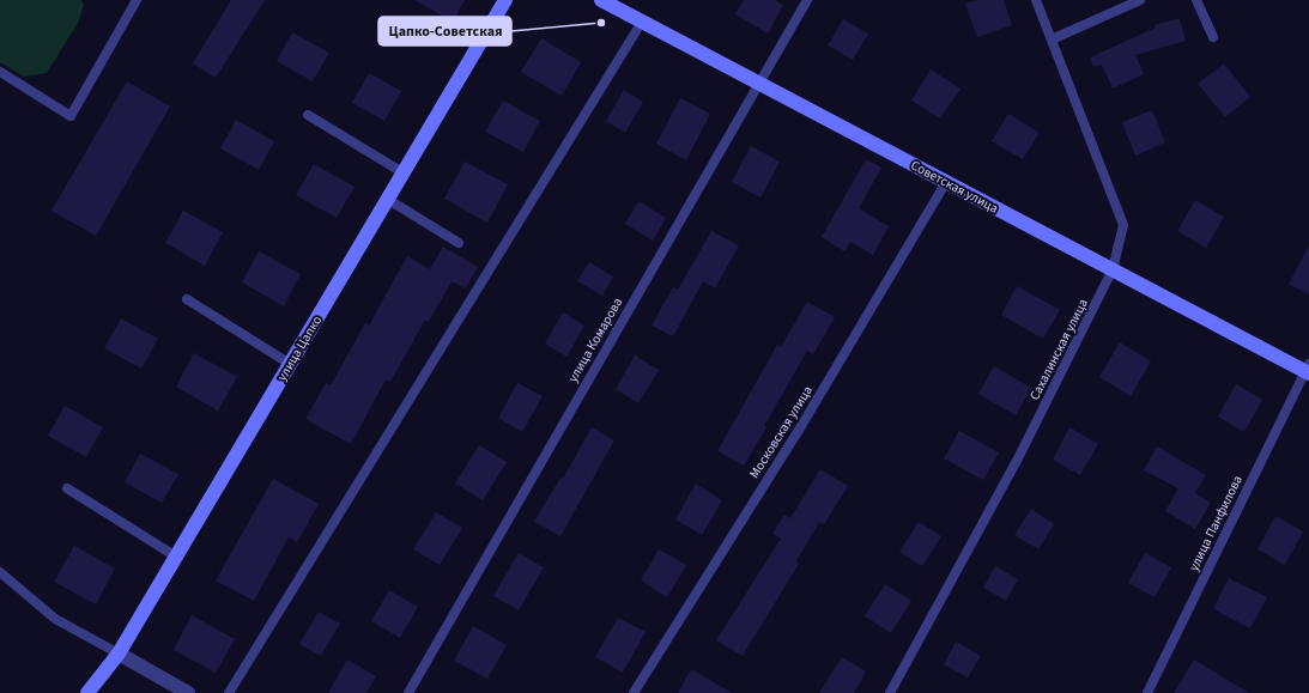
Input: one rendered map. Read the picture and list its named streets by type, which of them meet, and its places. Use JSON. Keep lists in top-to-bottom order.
{
  "streets": {
    "street": ["Советская улица", "улица Цапко"],
    "lane": [
      "улица Комарова",
      "Сахалинская улица",
      "Московская улица",
      "улица Панфилова"
    ]
  },
  "crossings": [
    ["Советская улица", "улица Комарова"],
    ["Советская улица", "Сахалинская улица"],
    ["Советская улица", "Московская улица"],
    ["Советская улица", "улица Панфилова"]
  ],
  "places": ["Цапко-Советская"]
}
